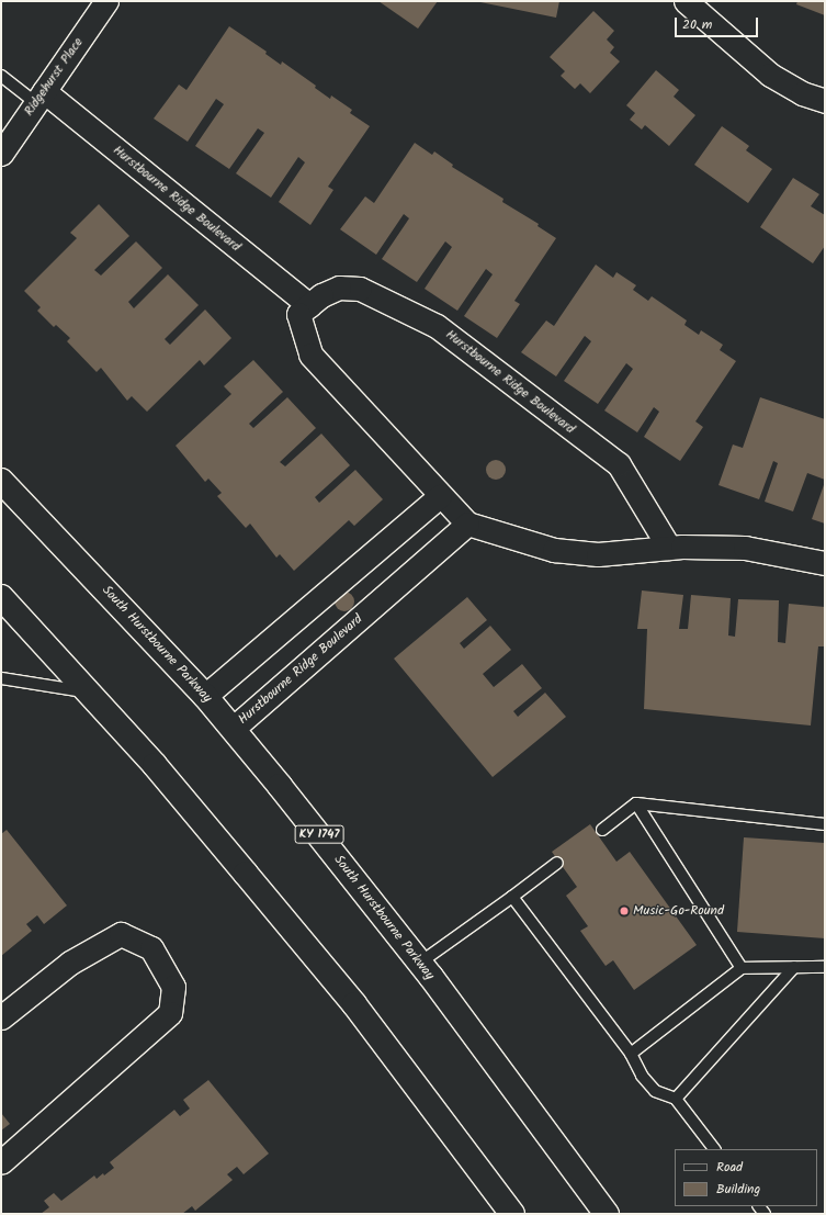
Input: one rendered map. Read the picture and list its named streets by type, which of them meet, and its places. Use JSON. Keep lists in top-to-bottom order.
{
  "streets": {
    "main road": ["South Hurstbourne Parkway", "KY 1747"],
    "street": ["Ridgehurst Place", "Hurstbourne Ridge Boulevard"]
  },
  "crossings": [
    ["Ridgehurst Place", "Hurstbourne Ridge Boulevard"],
    ["Hurstbourne Ridge Boulevard", "South Hurstbourne Parkway"]
  ],
  "places": ["Music-Go-Round"],
  "legend": ["Road", "Building"],
  "scale_bar": "20 m"
}
